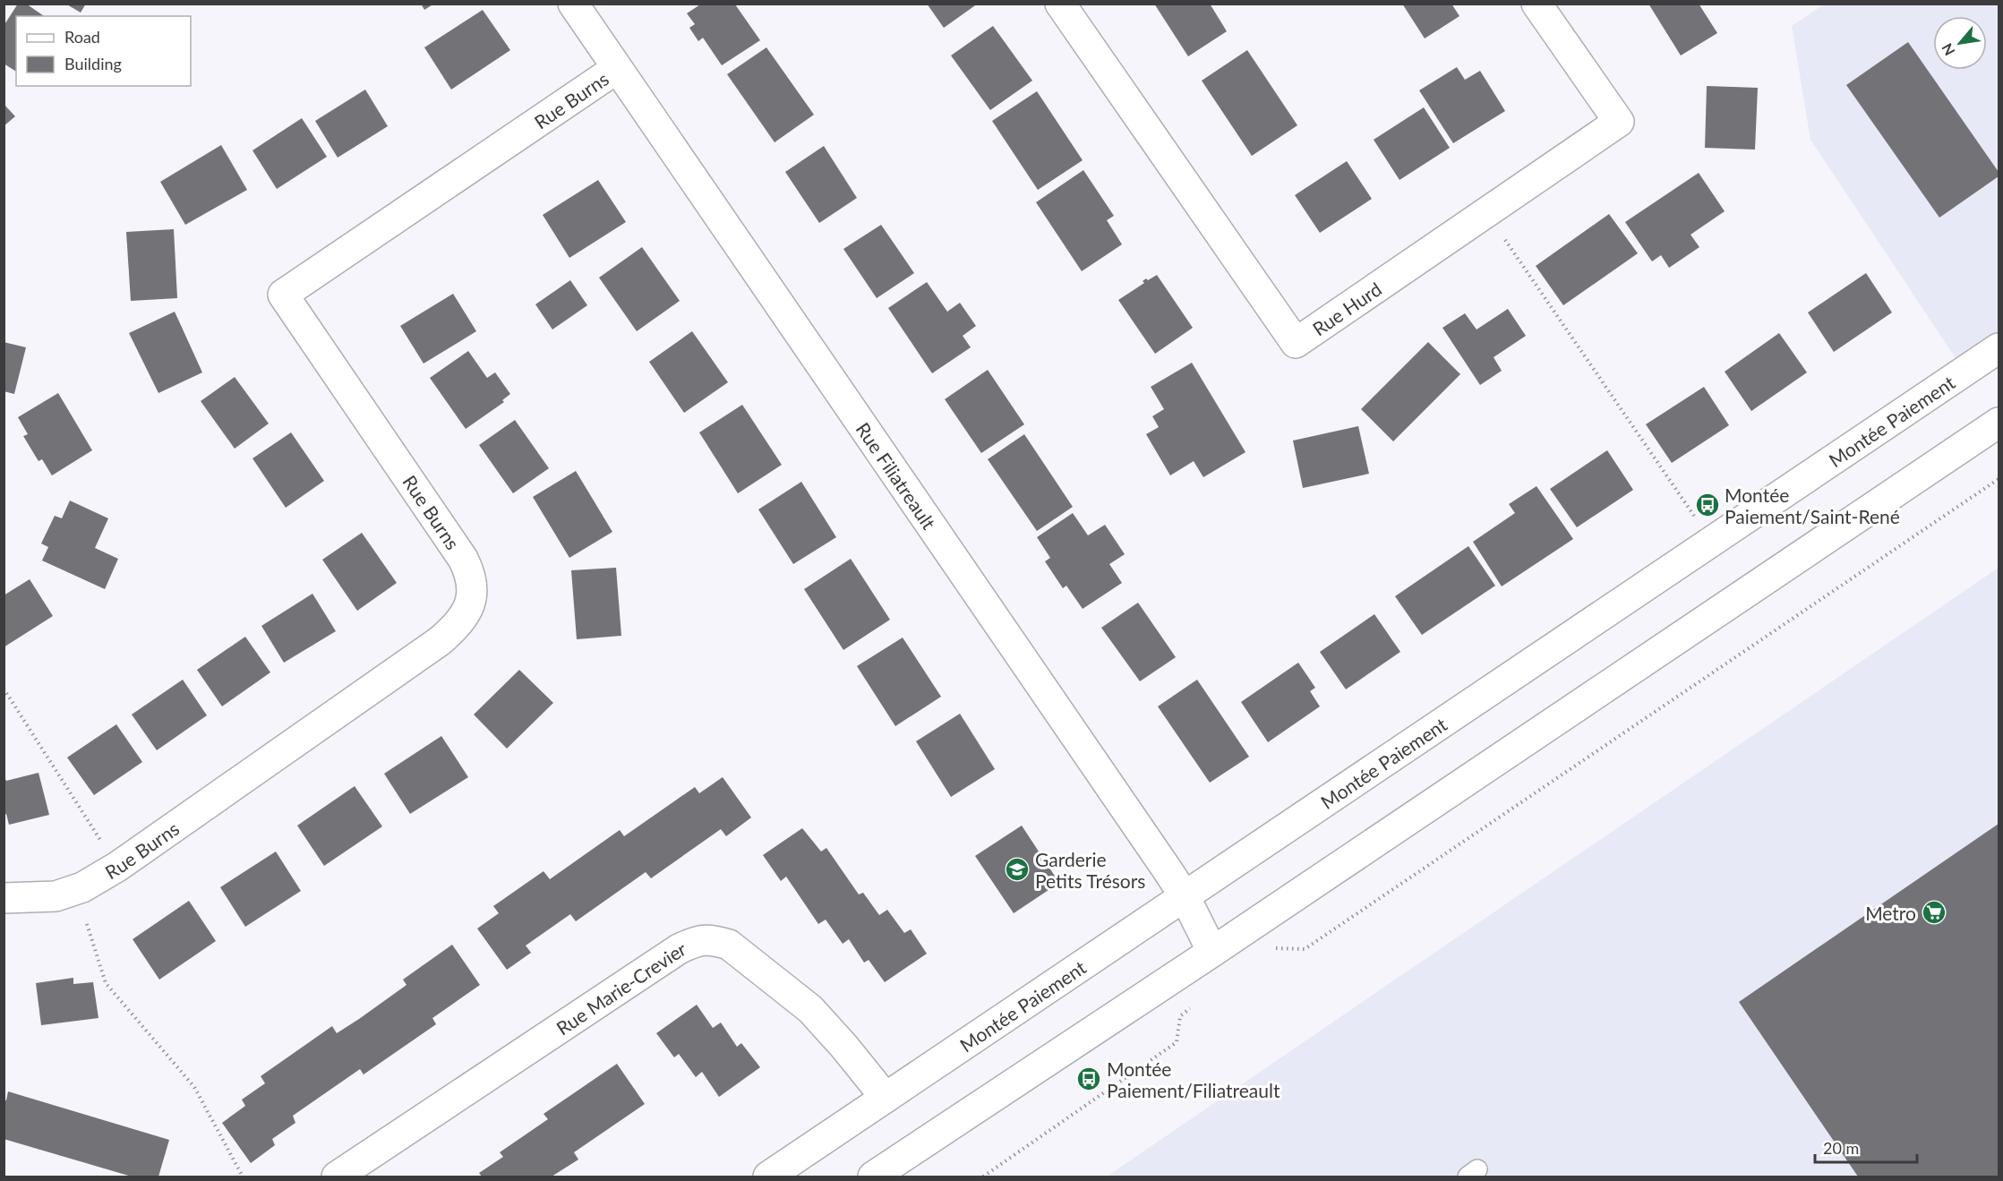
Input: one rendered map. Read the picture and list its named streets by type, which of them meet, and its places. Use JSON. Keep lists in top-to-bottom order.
{
  "streets": {
    "street": [
      "Rue Burns",
      "Rue Hurd",
      "Montée Paiement",
      "Rue Filiatreault",
      "Rue Marie-Crevier"
    ]
  },
  "crossings": [
    ["Rue Burns", "Rue Filiatreault"],
    ["Montée Paiement", "Rue Filiatreault"],
    ["Montée Paiement", "Rue Marie-Crevier"]
  ],
  "places": {
    "bus stop": ["Montée Paiement/Saint-René", "Montée Paiement/Filiatreault"],
    "school or university": ["Garderie Petits Trésors"],
    "supermarket": ["Metro"]
  },
  "legend": ["Road", "Building"],
  "scale_bar": "20 m",
  "north": "bottom left"
}
